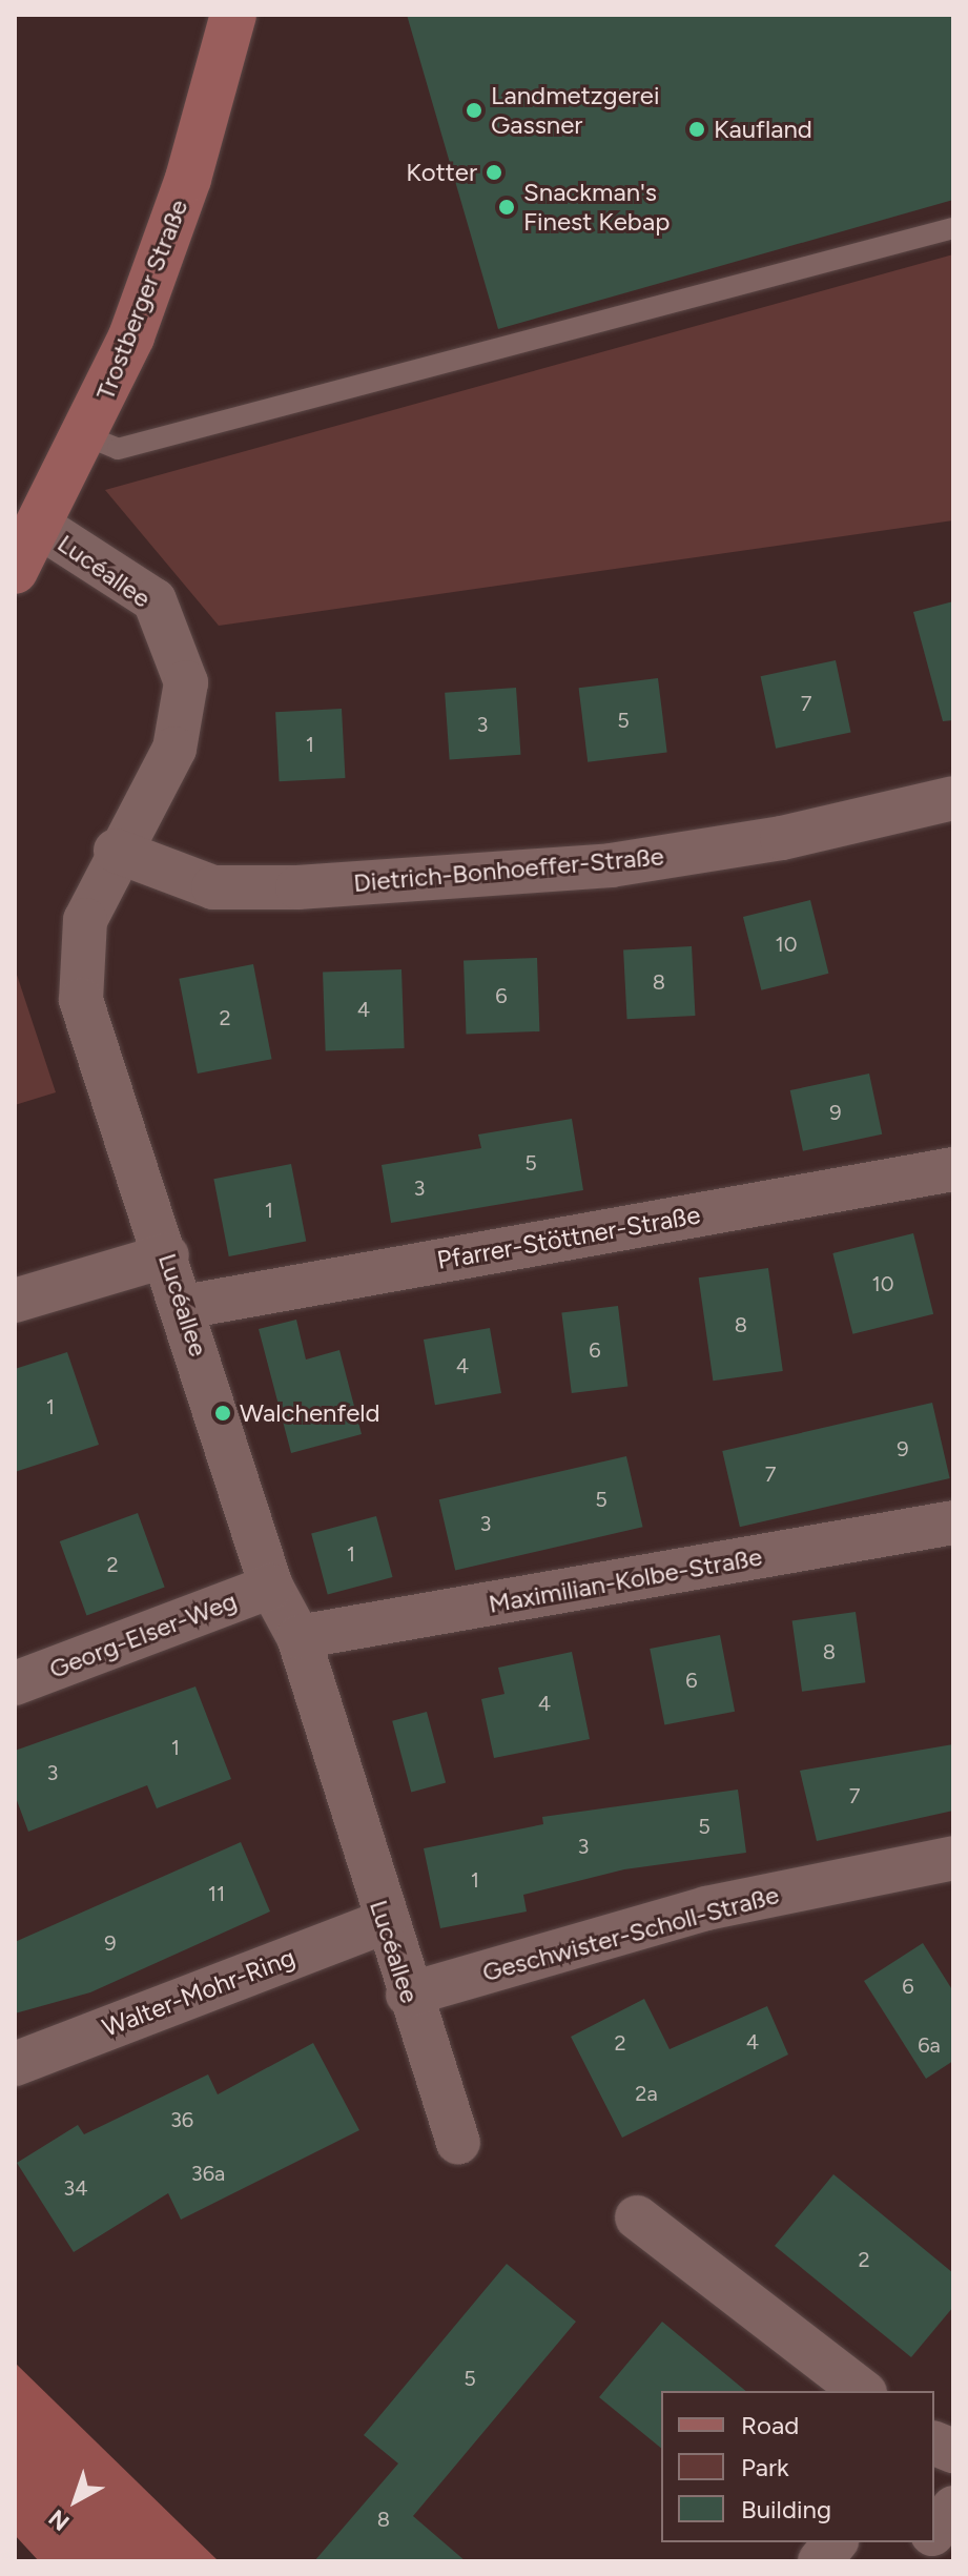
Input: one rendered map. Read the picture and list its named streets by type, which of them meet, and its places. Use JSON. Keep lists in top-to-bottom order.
{
  "streets": {
    "street": [
      "Trostberger Straße",
      "Lucéallee",
      "Dietrich-Bonhoeffer-Straße",
      "Pfarrer-Stöttner-Straße",
      "Maximilian-Kolbe-Straße",
      "Georg-Elser-Weg",
      "Geschwister-Scholl-Straße",
      "Walter-Mohr-Ring"
    ]
  },
  "crossings": [
    ["Trostberger Straße", "Lucéallee"],
    ["Lucéallee", "Dietrich-Bonhoeffer-Straße"],
    ["Lucéallee", "Pfarrer-Stöttner-Straße"],
    ["Lucéallee", "Maximilian-Kolbe-Straße"],
    ["Lucéallee", "Georg-Elser-Weg"],
    ["Lucéallee", "Geschwister-Scholl-Straße"],
    ["Lucéallee", "Walter-Mohr-Ring"]
  ],
  "places": [
    "Landmetzgerei Gassner",
    "Kaufland",
    "Kotter",
    "Snackman's Finest Kebap",
    "Walchenfeld"
  ],
  "house_numbers": [
    "7",
    "5",
    "3",
    "1",
    "10",
    "8",
    "6",
    "4",
    "2",
    "9",
    "5",
    "3",
    "1",
    "10",
    "8",
    "6",
    "4",
    "1",
    "9",
    "7",
    "5",
    "3",
    "1",
    "2",
    "8",
    "6",
    "4",
    "1",
    "3",
    "7",
    "5",
    "3",
    "1",
    "11",
    "9",
    "6",
    "4",
    "2",
    "6a",
    "2a",
    "36",
    "36a",
    "34",
    "2",
    "5",
    "8"
  ],
  "legend": ["Road", "Park", "Building"],
  "north": "bottom left"
}
